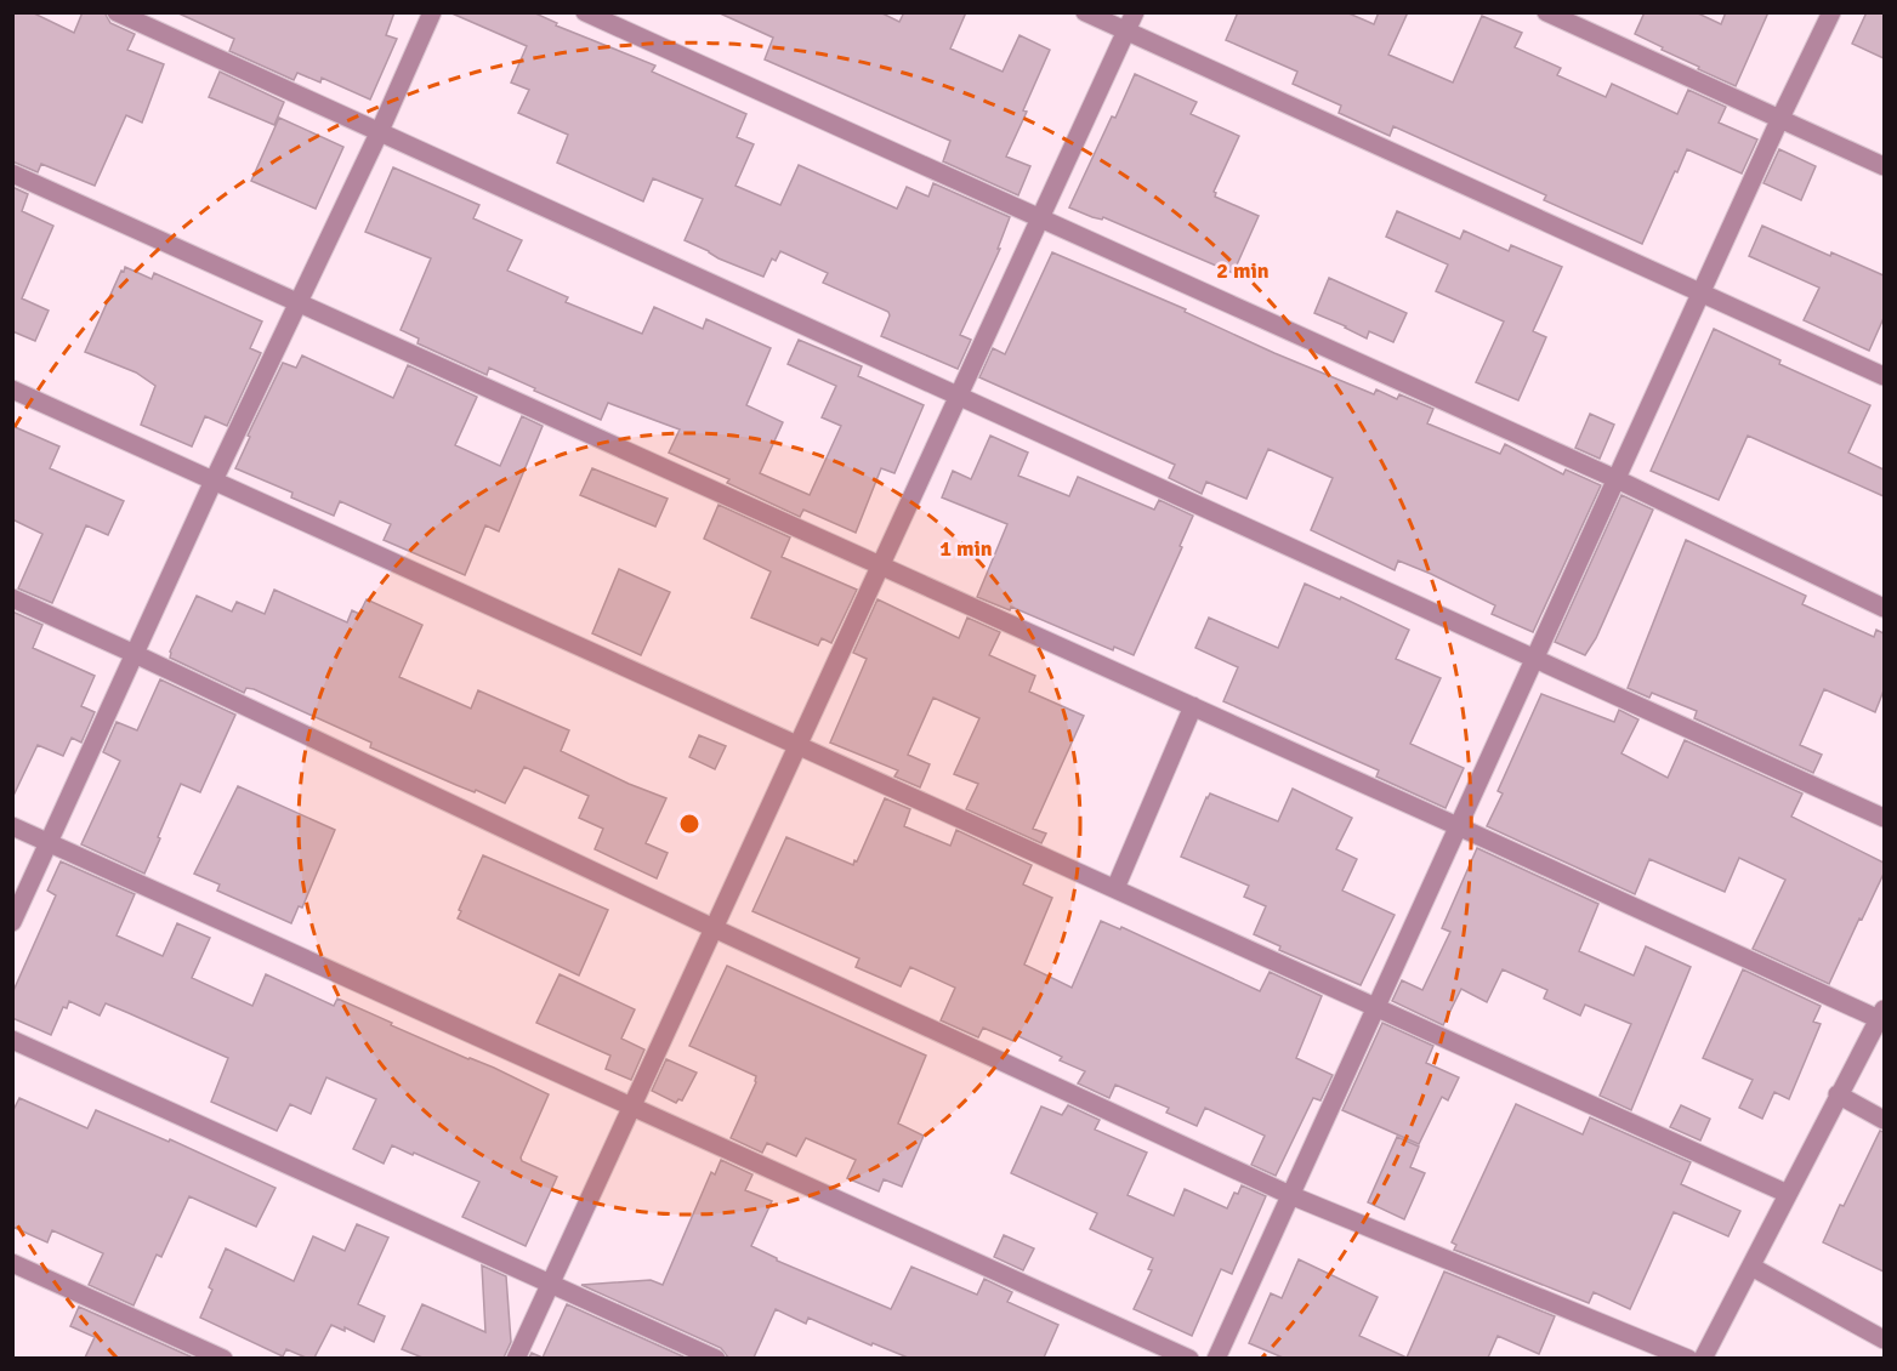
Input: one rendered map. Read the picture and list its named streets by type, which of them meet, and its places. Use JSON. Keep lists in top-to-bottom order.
{
  "rings": ["2 min", "1 min"]
}
